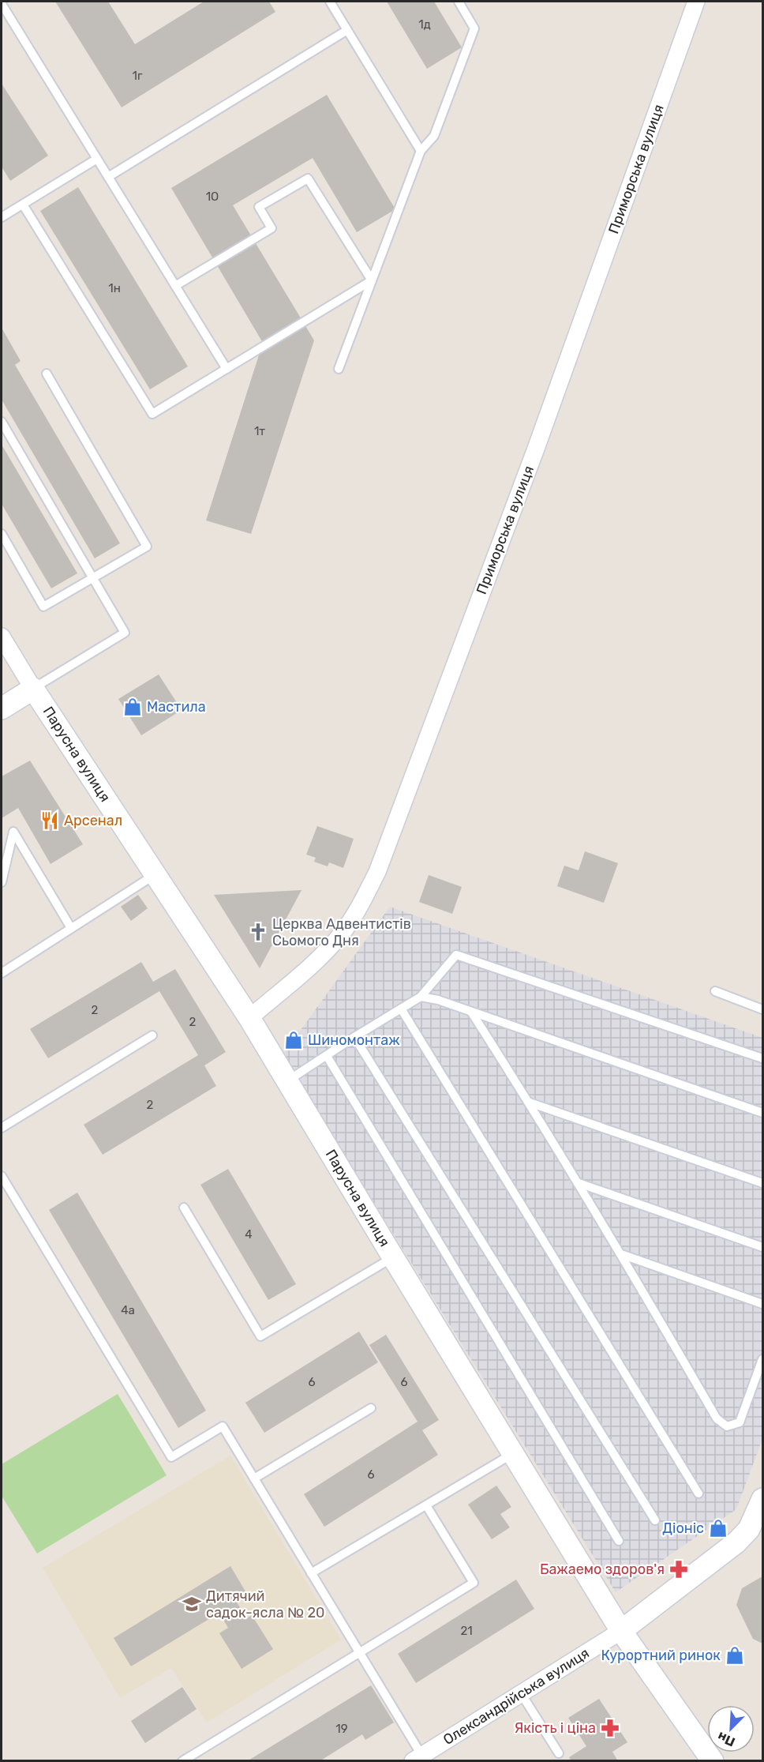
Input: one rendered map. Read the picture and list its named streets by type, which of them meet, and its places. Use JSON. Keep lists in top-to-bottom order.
{
  "streets": {
    "street": ["Приморська вулиця", "Парусна вулиця", "Олександрійська вулиця"]
  },
  "crossings": [
    ["Приморська вулиця", "Парусна вулиця"],
    ["Парусна вулиця", "Олександрійська вулиця"]
  ],
  "places": {
    "shop": [
      "Мастила",
      "Шиномонтаж",
      "Діоніс",
      "Курортний ринок"
    ],
    "restaurant": ["Арсенал"],
    "church": ["Церква Адвентистів Сьомого Дня"],
    "pharmacy": ["Бажаемо здоров'я", "Якість і ціна"],
    "school or university": ["Дитячий садок-ясла № 20"]
  },
  "house_numbers": [
    "1д",
    "1г",
    "1О",
    "1н",
    "1т",
    "2",
    "2",
    "2",
    "4",
    "4а",
    "6",
    "6",
    "6",
    "21",
    "19"
  ],
  "north": "bottom left"
}
